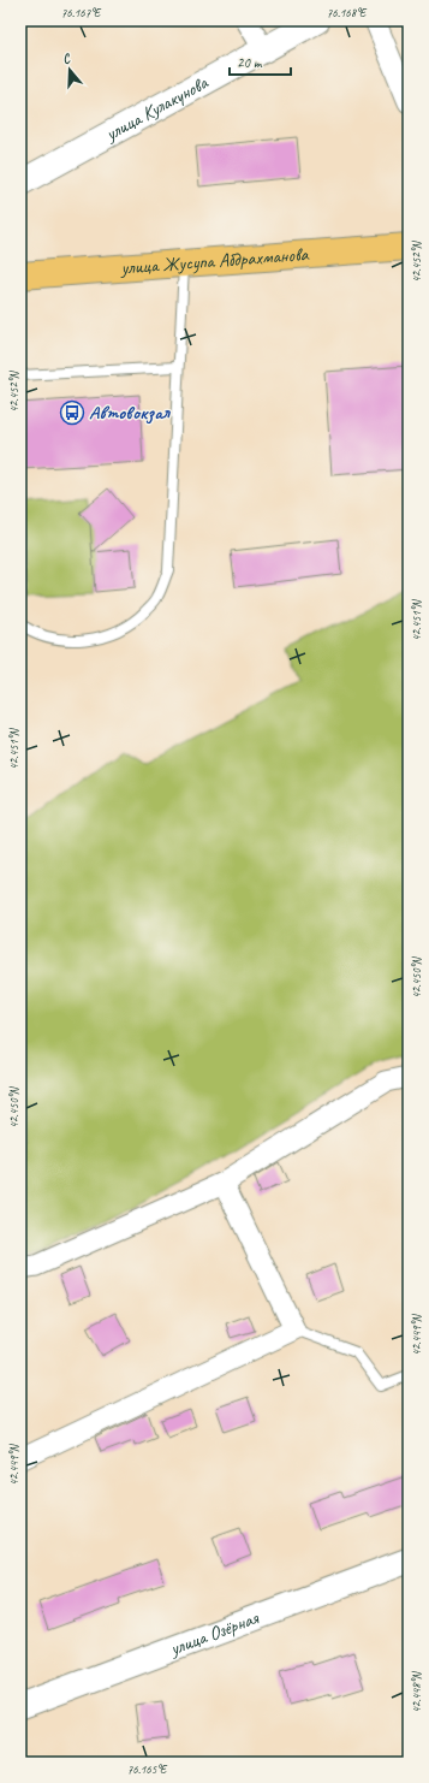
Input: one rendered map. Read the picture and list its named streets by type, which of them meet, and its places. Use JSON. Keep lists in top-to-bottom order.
{
  "streets": {
    "highway": ["улица Жусупа Абдрахманова"],
    "street": ["улица Кулакунова", "улица Озёрная"]
  },
  "places": {
    "bus stop": ["Автовокзал"]
  },
  "scale_bar": "20 m",
  "north": "top",
  "coordinates": [
    "76.167°E",
    "76.168°E",
    "42.452°N",
    "42.451°N",
    "42.450°N",
    "42.449°N",
    "42.448°N",
    "76.165°E"
  ]
}
